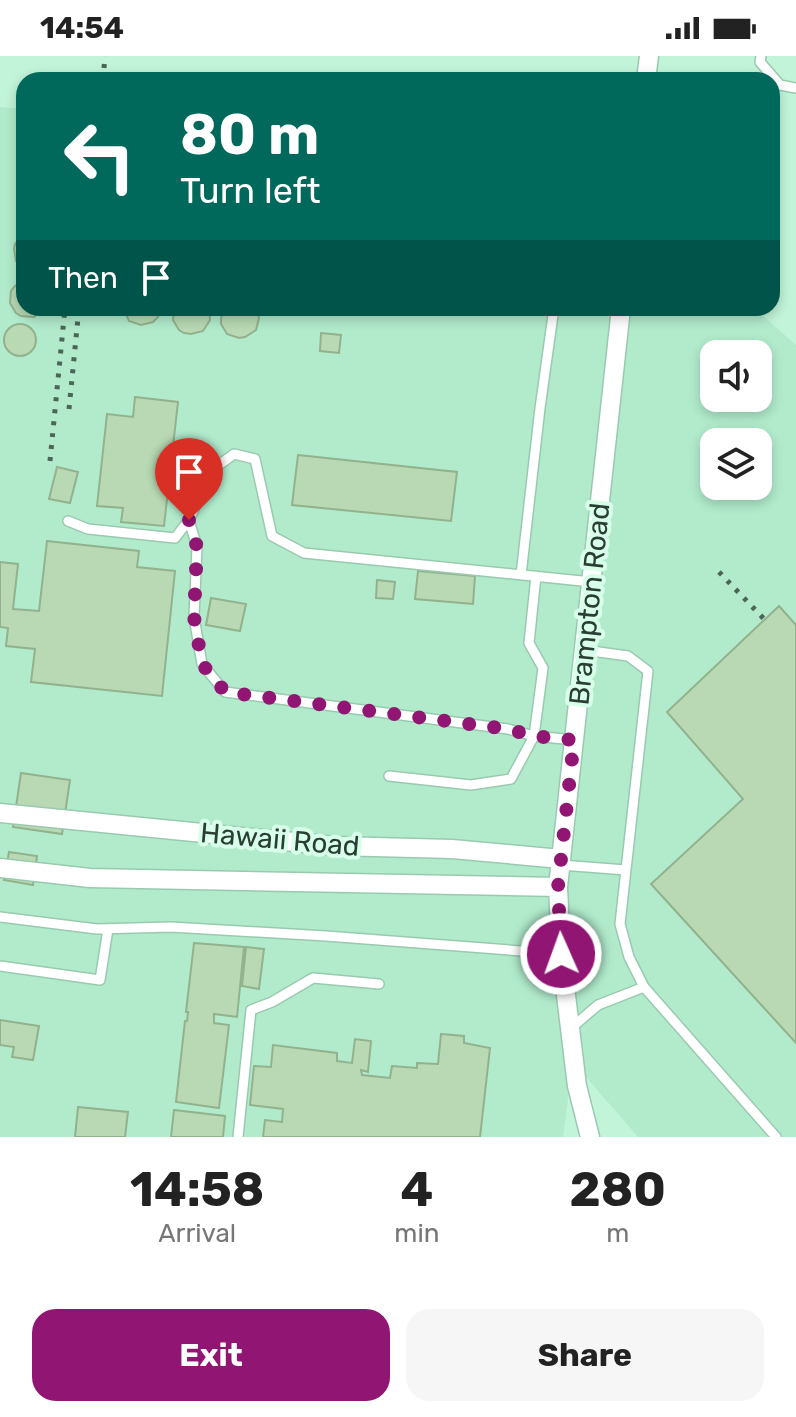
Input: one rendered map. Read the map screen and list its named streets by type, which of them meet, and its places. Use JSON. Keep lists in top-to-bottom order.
{
  "streets": {
    "street": ["Brampton Road", "Hawaii Road"]
  },
  "crossings": [
    ["Brampton Road", "Hawaii Road"]
  ],
  "page": {
    "status": "14:54",
    "turn": ["80 m", "Turn left"],
    "then": "Then",
    "eta": [
      "14:58",
      "Arrival",
      "4",
      "min",
      "280",
      "m"
    ],
    "buttons": ["Exit", "Share"]
  }
}
